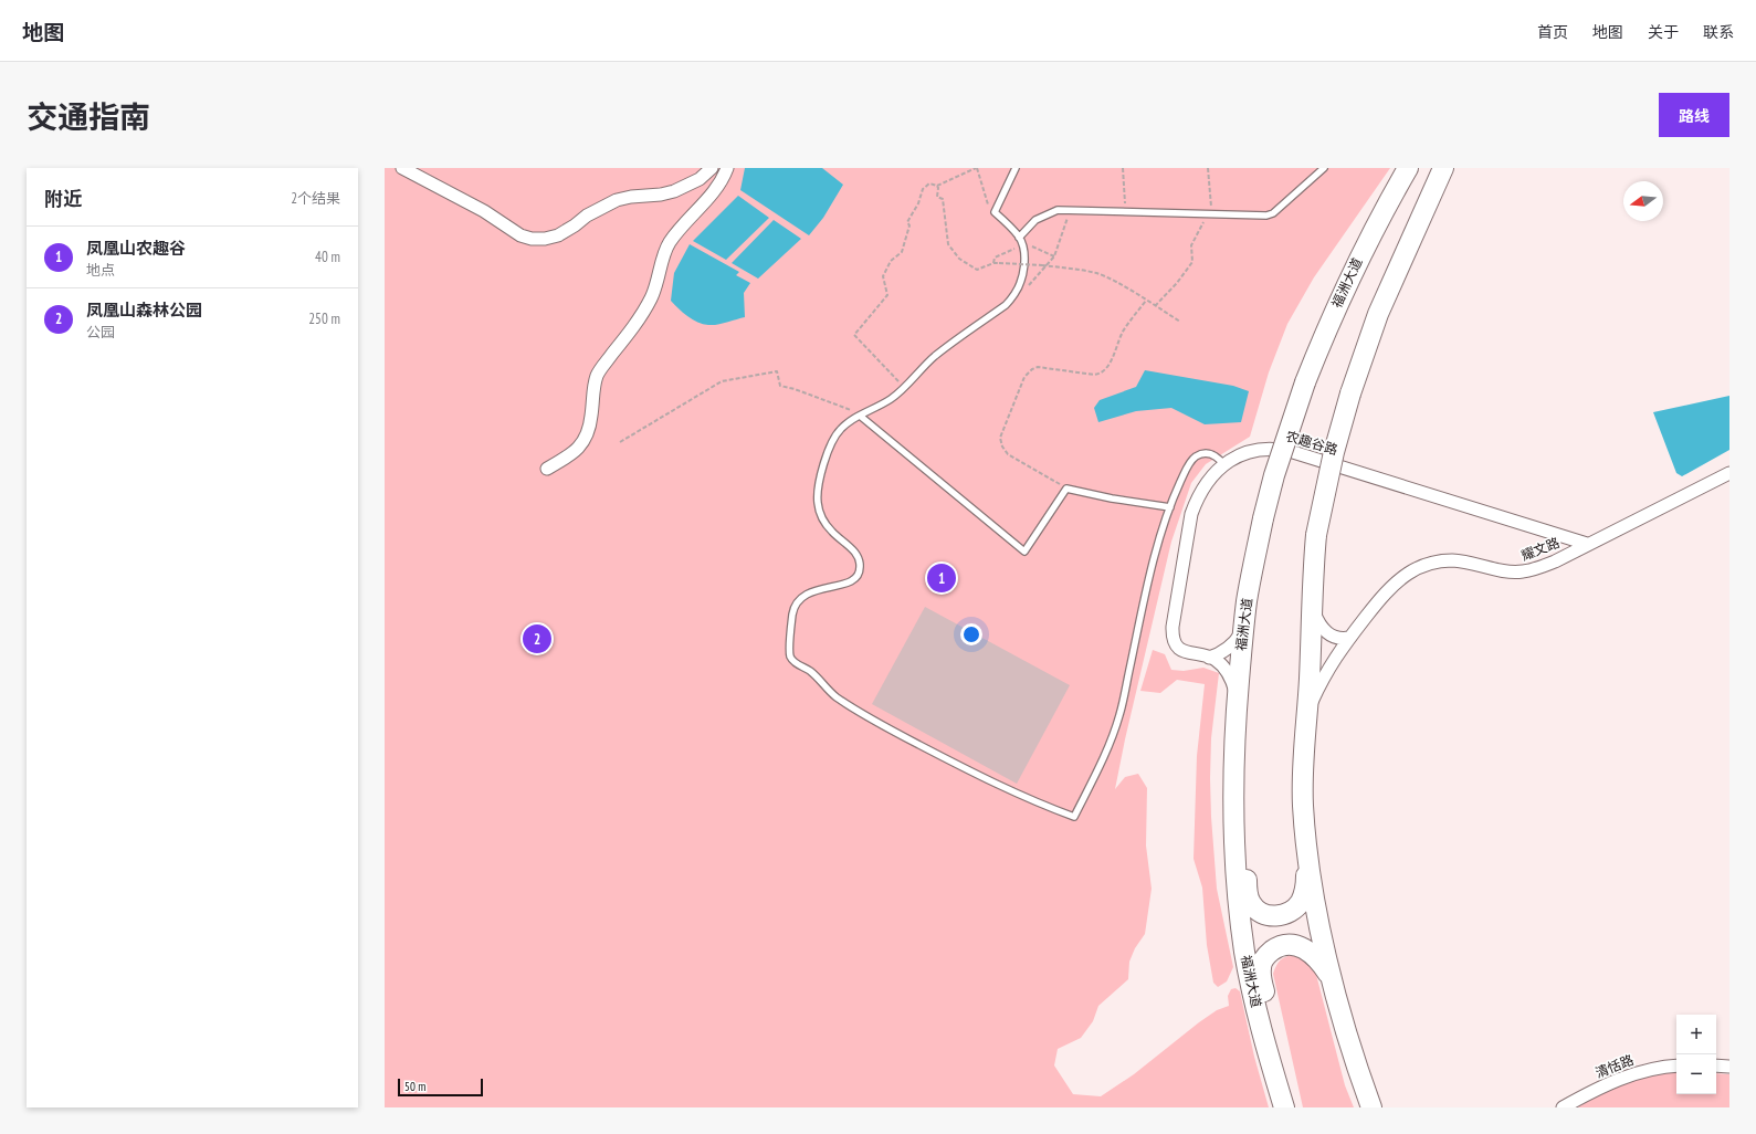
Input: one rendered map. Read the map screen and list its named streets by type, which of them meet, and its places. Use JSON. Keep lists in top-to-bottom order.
{
  "streets": {
    "main road": ["福洲大道"],
    "street": ["农趣谷路", "耀文路", "清恬路"]
  },
  "crossings": [
    ["农趣谷路", "耀文路"]
  ],
  "scale_bar": "50 m",
  "north": "left",
  "page": {
    "header": "地图",
    "nav": [
      "首页",
      "地图",
      "关于",
      "联系"
    ],
    "title": "交通指南",
    "buttons": "路线",
    "heading": ["附近", "2个结果"],
    "list": [
      {
        "mark": "1",
        "name": "凤凰山农趣谷",
        "note": "地点",
        "value": "40 m"
      },
      {
        "mark": "2",
        "name": "凤凰山森林公园",
        "note": "公园",
        "value": "250 m"
      }
    ],
    "pins": ["1", "2"],
    "map_buttons": ["+", "−"],
    "scale": "50 m"
  }
}
